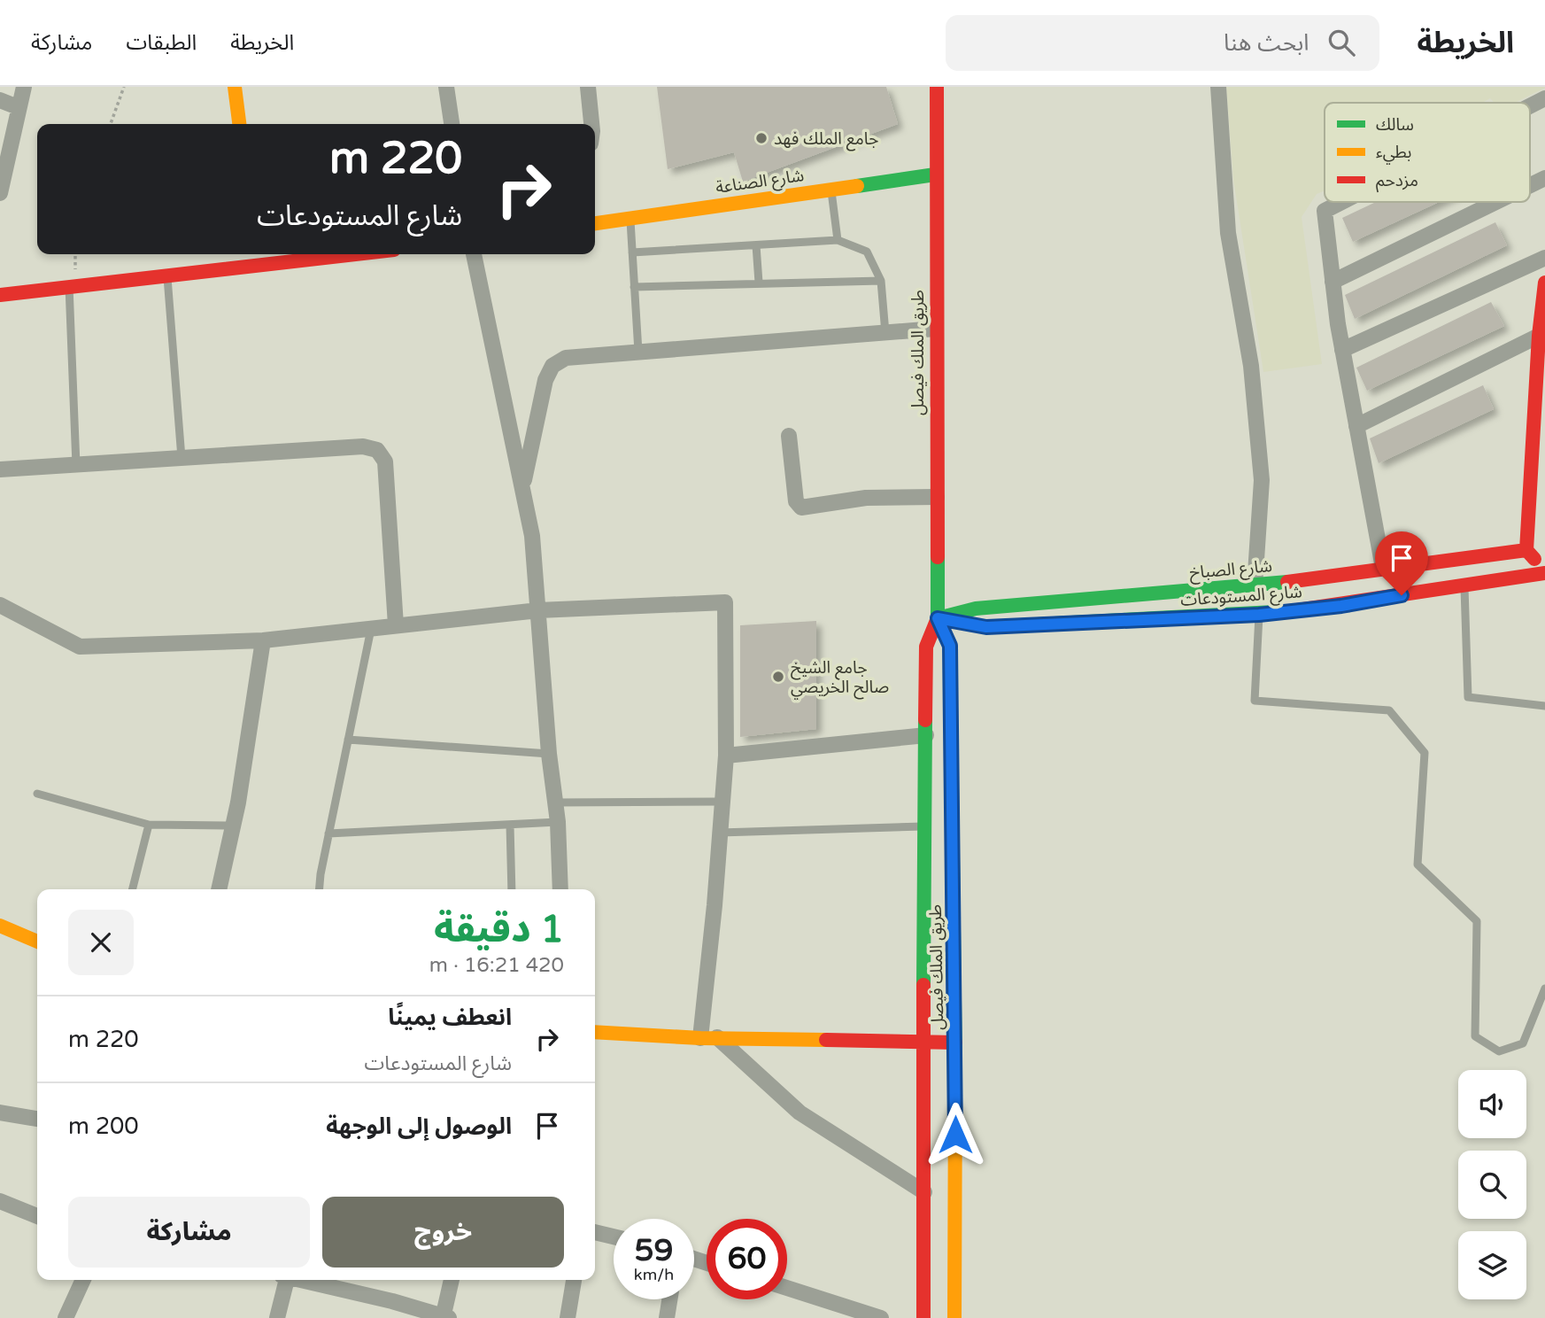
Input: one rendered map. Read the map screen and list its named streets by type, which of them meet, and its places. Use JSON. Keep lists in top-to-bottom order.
{
  "streets": {
    "street": [
      "شارع الصناعة",
      "طريق الملك فيصل",
      "شارع الصباخ",
      "شارع المستودعات"
    ]
  },
  "crossings": [
    ["شارع الصناعة", "طريق الملك فيصل"],
    ["طريق الملك فيصل", "شارع الصباخ"],
    ["طريق الملك فيصل", "شارع المستودعات"],
    ["شارع الصباخ", "شارع المستودعات"]
  ],
  "places": ["جامع الملك فهد", "جامع الشيخ صالح الخريصي"],
  "legend": ["سالك", "بطيء", "مزدحم"],
  "page": {
    "header": "الخريطة",
    "search": "ابحث هنا",
    "nav": ["الخريطة", "الطبقات", "مشاركة"],
    "turn": ["220 m", "شارع المستودعات"],
    "heading": ["1 دقيقة", "420 m · 16:21"],
    "list": [
      {
        "name": "انعطف يمينًا",
        "note": "شارع المستودعات",
        "value": "220 m"
      },
      {
        "name": "الوصول إلى الوجهة",
        "value": "200 m"
      }
    ],
    "buttons": ["خروج", "مشاركة"],
    "speed": "59 km/h",
    "limit": "60"
  }
}
